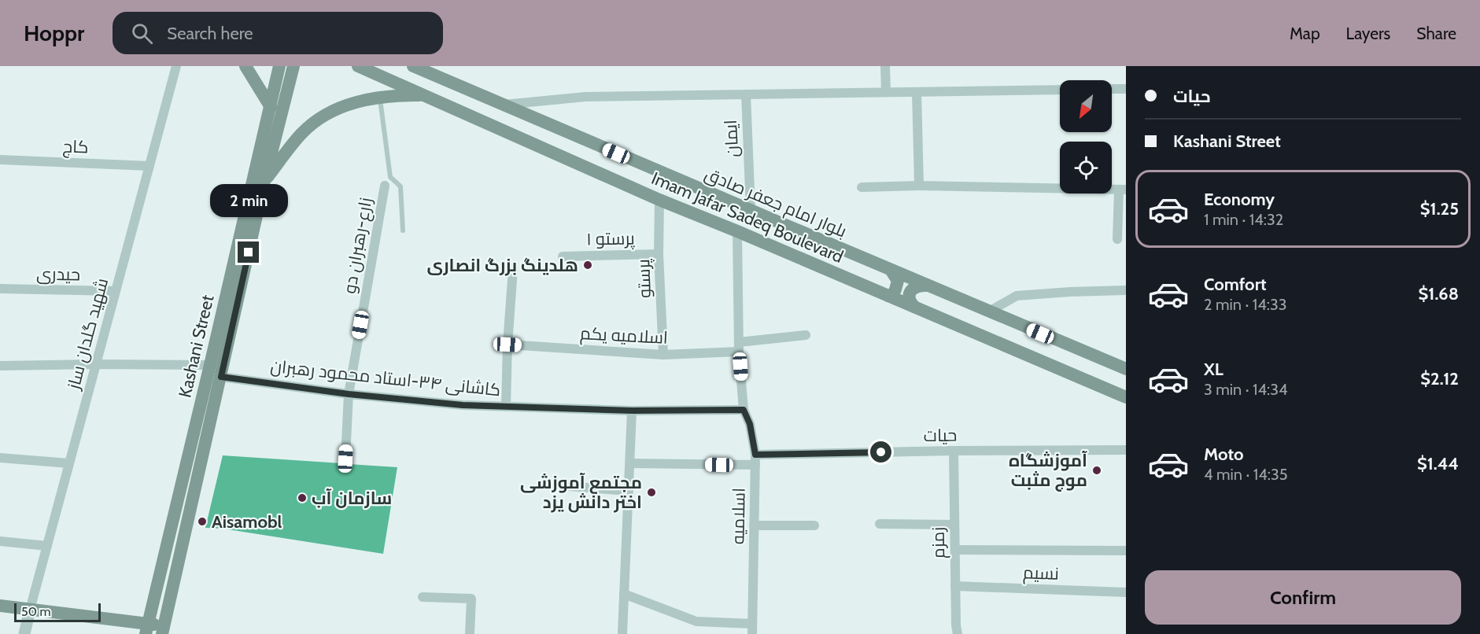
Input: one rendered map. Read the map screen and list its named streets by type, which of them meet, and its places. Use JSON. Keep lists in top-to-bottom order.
{
  "streets": {
    "main road": ["بلوار امام جعفر صادق", "Imam Jafar Sadeq Boulevard", "Kashani Street"],
    "street": [
      "ایمان",
      "کاج",
      "پرستو ۱",
      "زارع-رهبران دو",
      "حیدری",
      "پرستو",
      "شهید گلدان ساز",
      "اسلامیه یکم",
      "کاشانی ۳۴-استاد محمود رهبران",
      "حیات",
      "اسلامیه",
      "زمزم",
      "نسیم"
    ]
  },
  "crossings": [
    ["ایمان", "بلوار امام جعفر صادق"],
    ["کاج", "شهید گلدان ساز"],
    ["Imam Jafar Sadeq Boulevard", "پرستو"],
    ["Imam Jafar Sadeq Boulevard", "اسلامیه"],
    ["پرستو ۱", "پرستو"],
    ["زارع-رهبران دو", "کاشانی ۳۴-استاد محمود رهبران"],
    ["حیدری", "شهید گلدان ساز"],
    ["پرستو", "اسلامیه یکم"],
    ["اسلامیه یکم", "اسلامیه"],
    ["Kashani Street", "کاشانی ۳۴-استاد محمود رهبران"],
    ["کاشانی ۳۴-استاد محمود رهبران", "اسلامیه"],
    ["حیات", "اسلامیه"],
    ["حیات", "زمزم"],
    ["زمزم", "نسیم"]
  ],
  "places": [
    "هلدینگ بزرگ انصاری",
    "آموزشگاه موج مثبت",
    "مجتمع آموزشی اختر دانش یزد",
    "سازمان آب",
    "Aisamobl"
  ],
  "scale_bar": "50 m",
  "north": "bottom left",
  "page": {
    "header": "Hoppr",
    "search": "Search here",
    "nav": ["Map", "Layers", "Share"],
    "banner": ["حیات", "Kashani Street"],
    "list": [
      {
        "name": "Economy",
        "note": "1 min · 14:32",
        "value": "$1.25"
      },
      {
        "name": "Comfort",
        "note": "2 min · 14:33",
        "value": "$1.68"
      },
      {
        "name": "XL",
        "note": "3 min · 14:34",
        "value": "$2.12"
      },
      {
        "name": "Moto",
        "note": "4 min · 14:35",
        "value": "$1.44"
      }
    ],
    "bubble": "2 min",
    "buttons": "Confirm",
    "scale": "50 m"
  }
}
